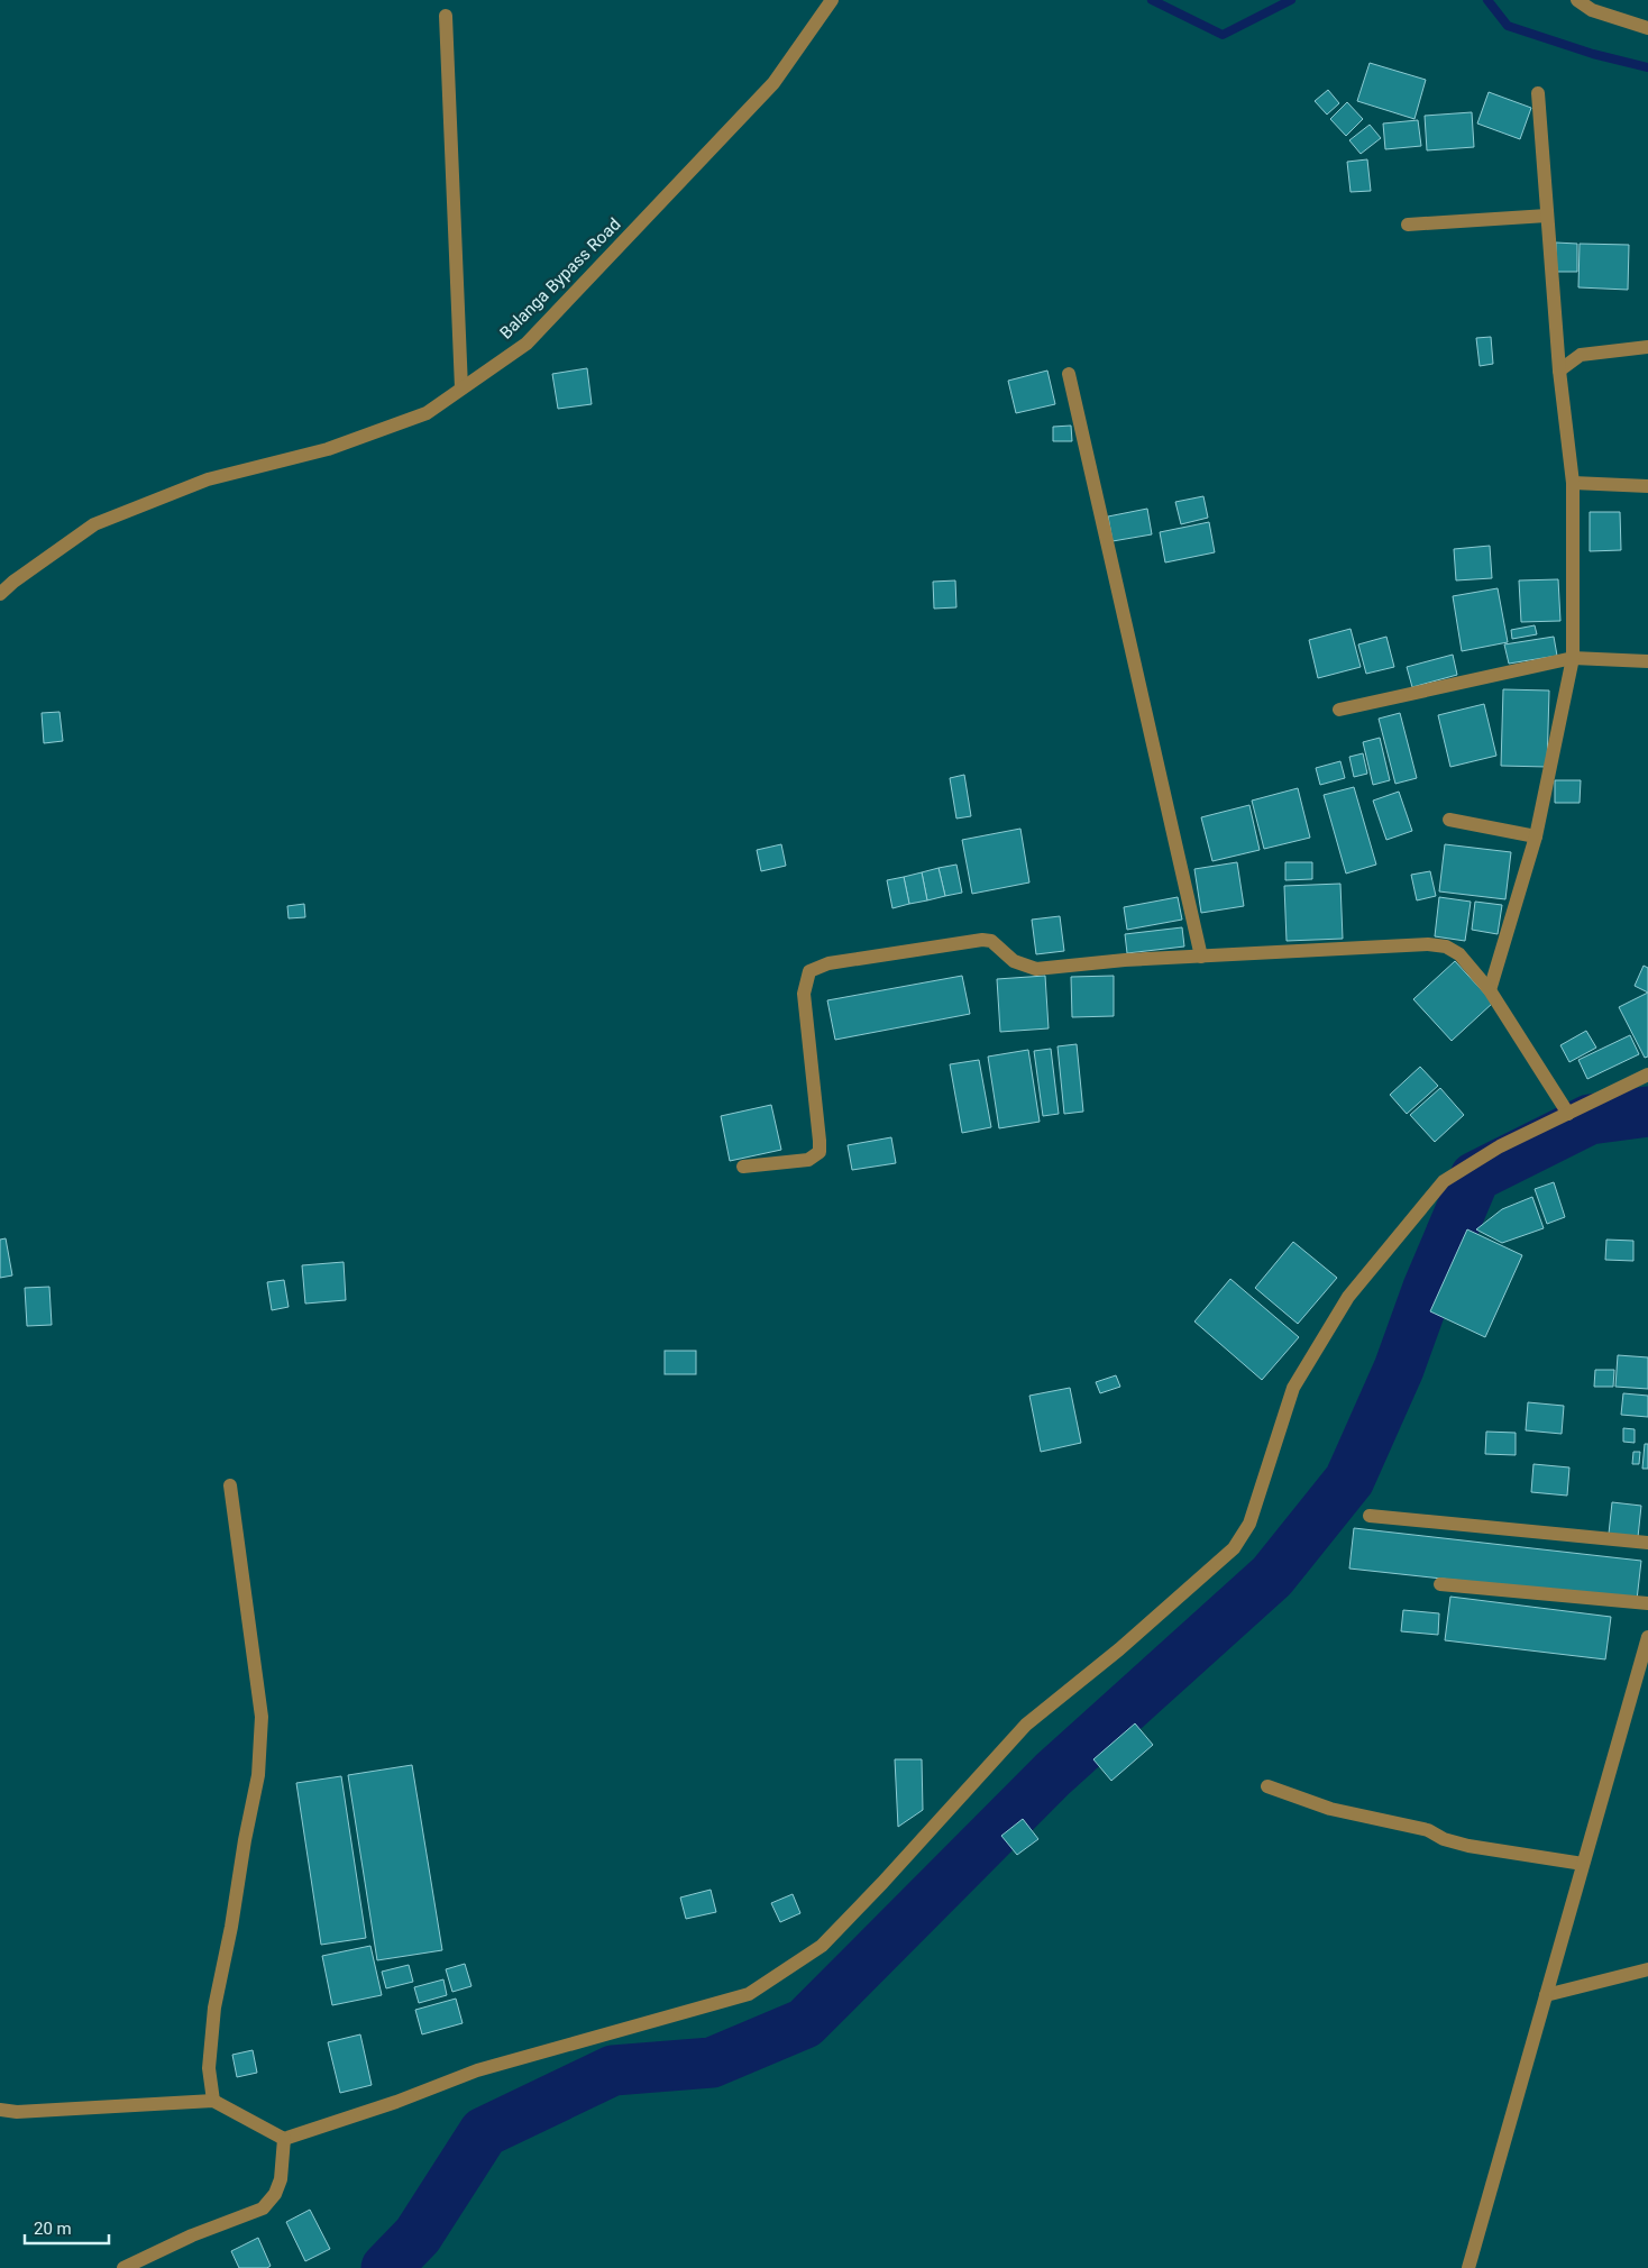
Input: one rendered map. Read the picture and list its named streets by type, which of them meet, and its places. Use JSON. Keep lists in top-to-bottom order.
{
  "streets": {
    "street": ["Balanga Bypass Road"]
  },
  "scale_bar": "20 m"
}
